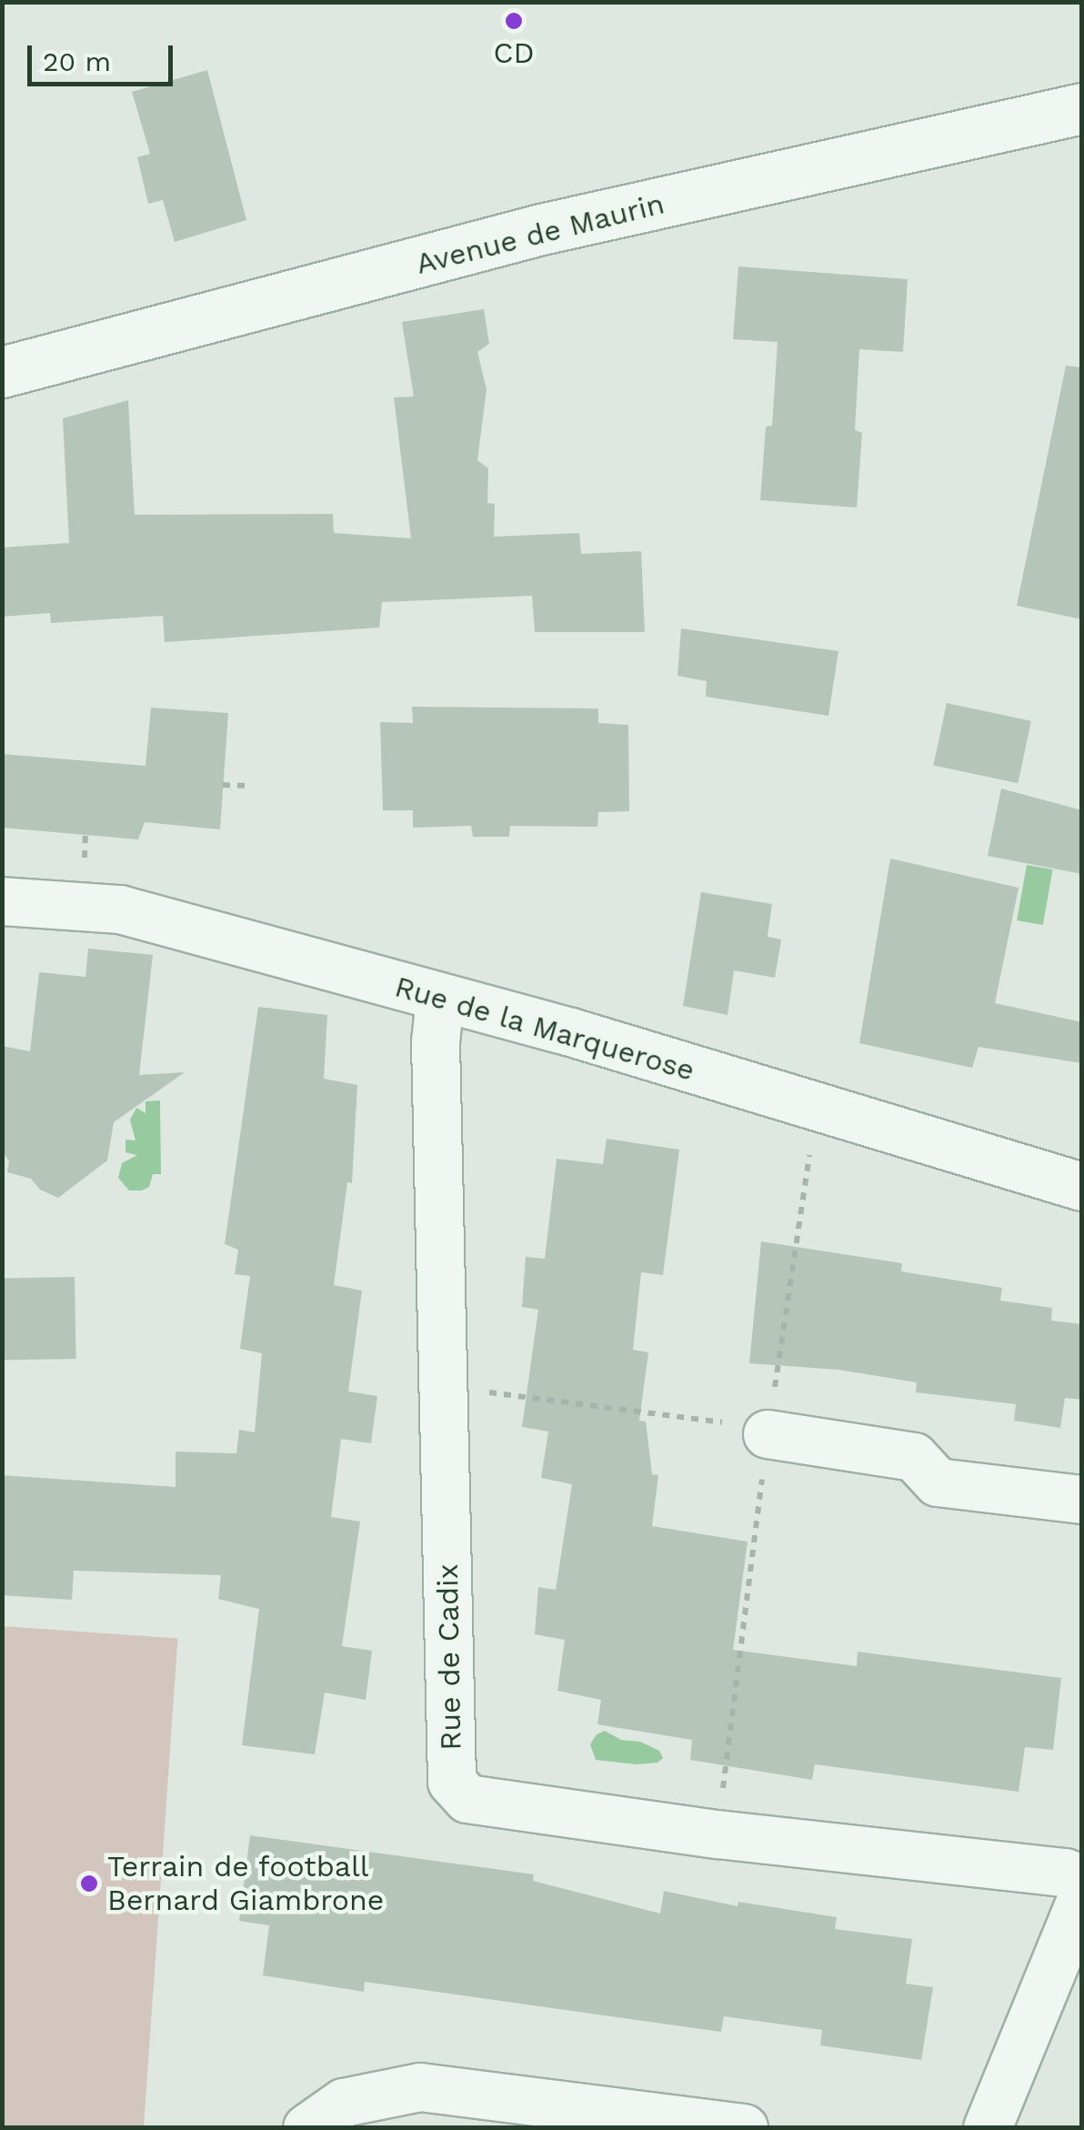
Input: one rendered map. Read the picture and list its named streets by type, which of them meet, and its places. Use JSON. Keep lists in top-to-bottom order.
{
  "streets": {
    "street": ["Avenue de Maurin", "Rue de la Marquerose", "Rue de Cadix"]
  },
  "crossings": [
    ["Rue de la Marquerose", "Rue de Cadix"]
  ],
  "places": ["CD", "Terrain de football Bernard Giambrone"],
  "scale_bar": "20 m"
}
